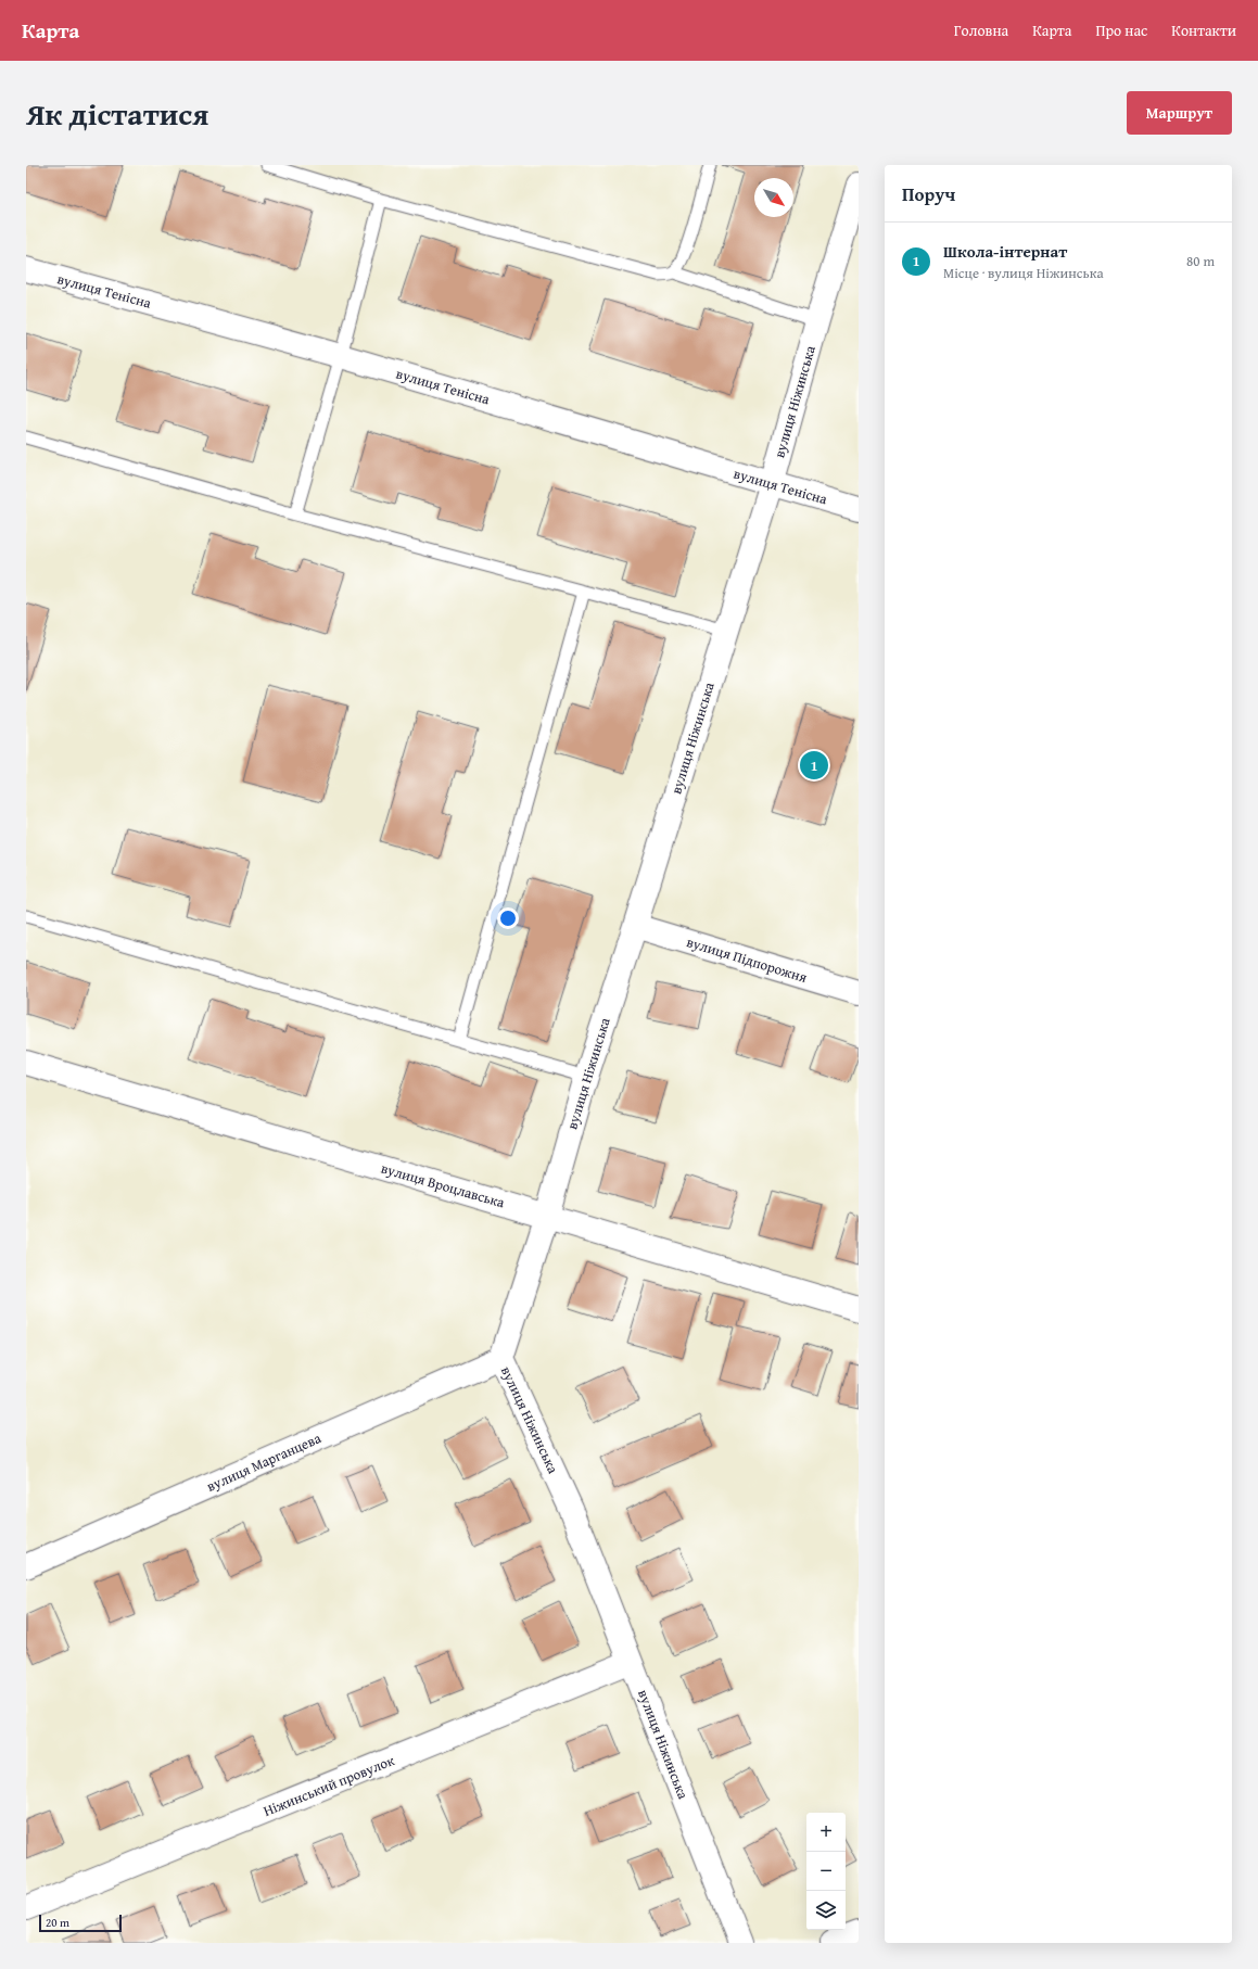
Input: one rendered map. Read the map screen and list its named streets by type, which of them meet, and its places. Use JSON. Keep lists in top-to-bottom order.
{
  "streets": {
    "street": [
      "вулиця Тенісна",
      "вулиця Ніжинська",
      "вулиця Підпорожня",
      "вулиця Вроцлавська",
      "вулиця Марганцева",
      "Ніжинський провулок"
    ]
  },
  "crossings": [
    ["вулиця Тенісна", "вулиця Ніжинська"],
    ["вулиця Ніжинська", "вулиця Підпорожня"],
    ["вулиця Ніжинська", "вулиця Вроцлавська"],
    ["вулиця Ніжинська", "вулиця Марганцева"],
    ["вулиця Ніжинська", "Ніжинський провулок"]
  ],
  "scale_bar": "20 m",
  "north": "bottom right",
  "page": {
    "header": "Карта",
    "nav": [
      "Головна",
      "Карта",
      "Про нас",
      "Контакти"
    ],
    "title": "Як дістатися",
    "buttons": "Маршрут",
    "heading": "Поруч",
    "list": [
      {
        "mark": "1",
        "name": "Школа-інтернат",
        "note": "Місце · вулиця Ніжинська",
        "value": "80 m"
      }
    ],
    "pins": "1",
    "map_buttons": ["+", "−"],
    "scale": "20 m"
  }
}
